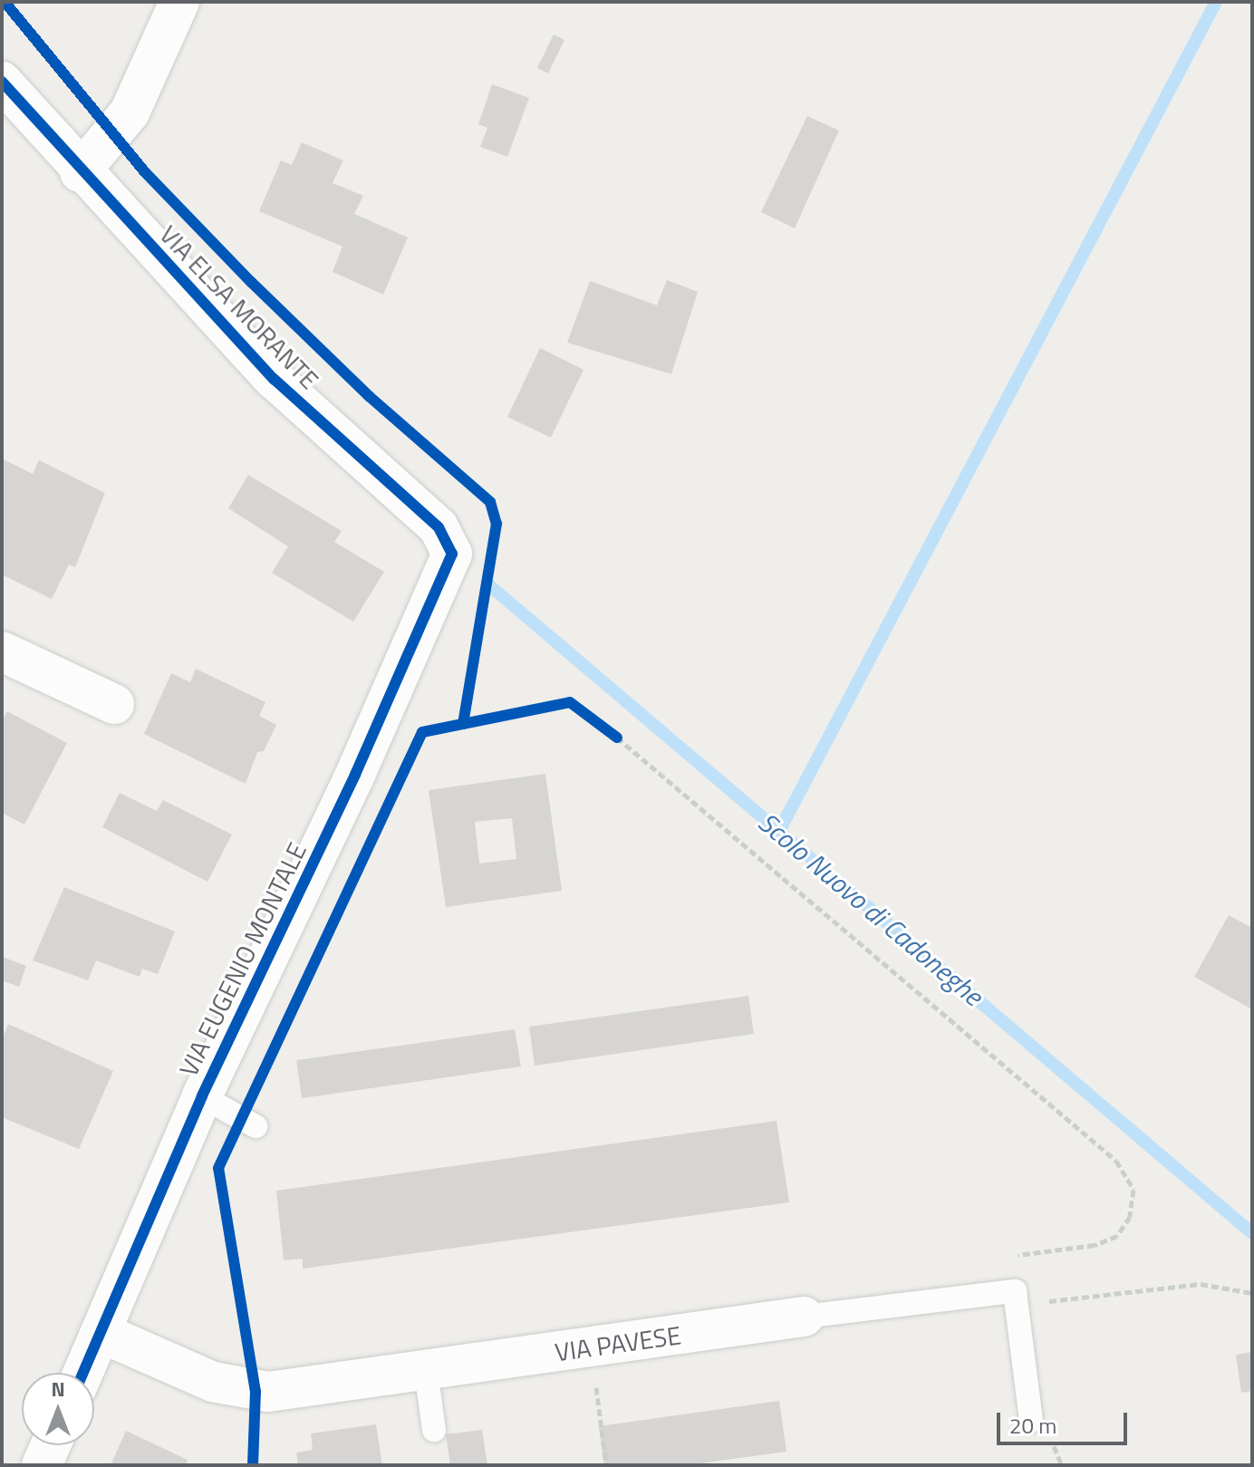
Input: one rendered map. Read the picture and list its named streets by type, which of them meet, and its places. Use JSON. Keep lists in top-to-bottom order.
{
  "streets": {
    "street": ["VIA ELSA MORANTE", "VIA EUGENIO MONTALE", "VIA PAVESE"]
  },
  "crossings": [
    ["VIA ELSA MORANTE", "VIA EUGENIO MONTALE"],
    ["VIA EUGENIO MONTALE", "VIA PAVESE"]
  ],
  "water": ["Scolo Nuovo di Cadoneghe"],
  "scale_bar": "20 m",
  "north": "top"
}
